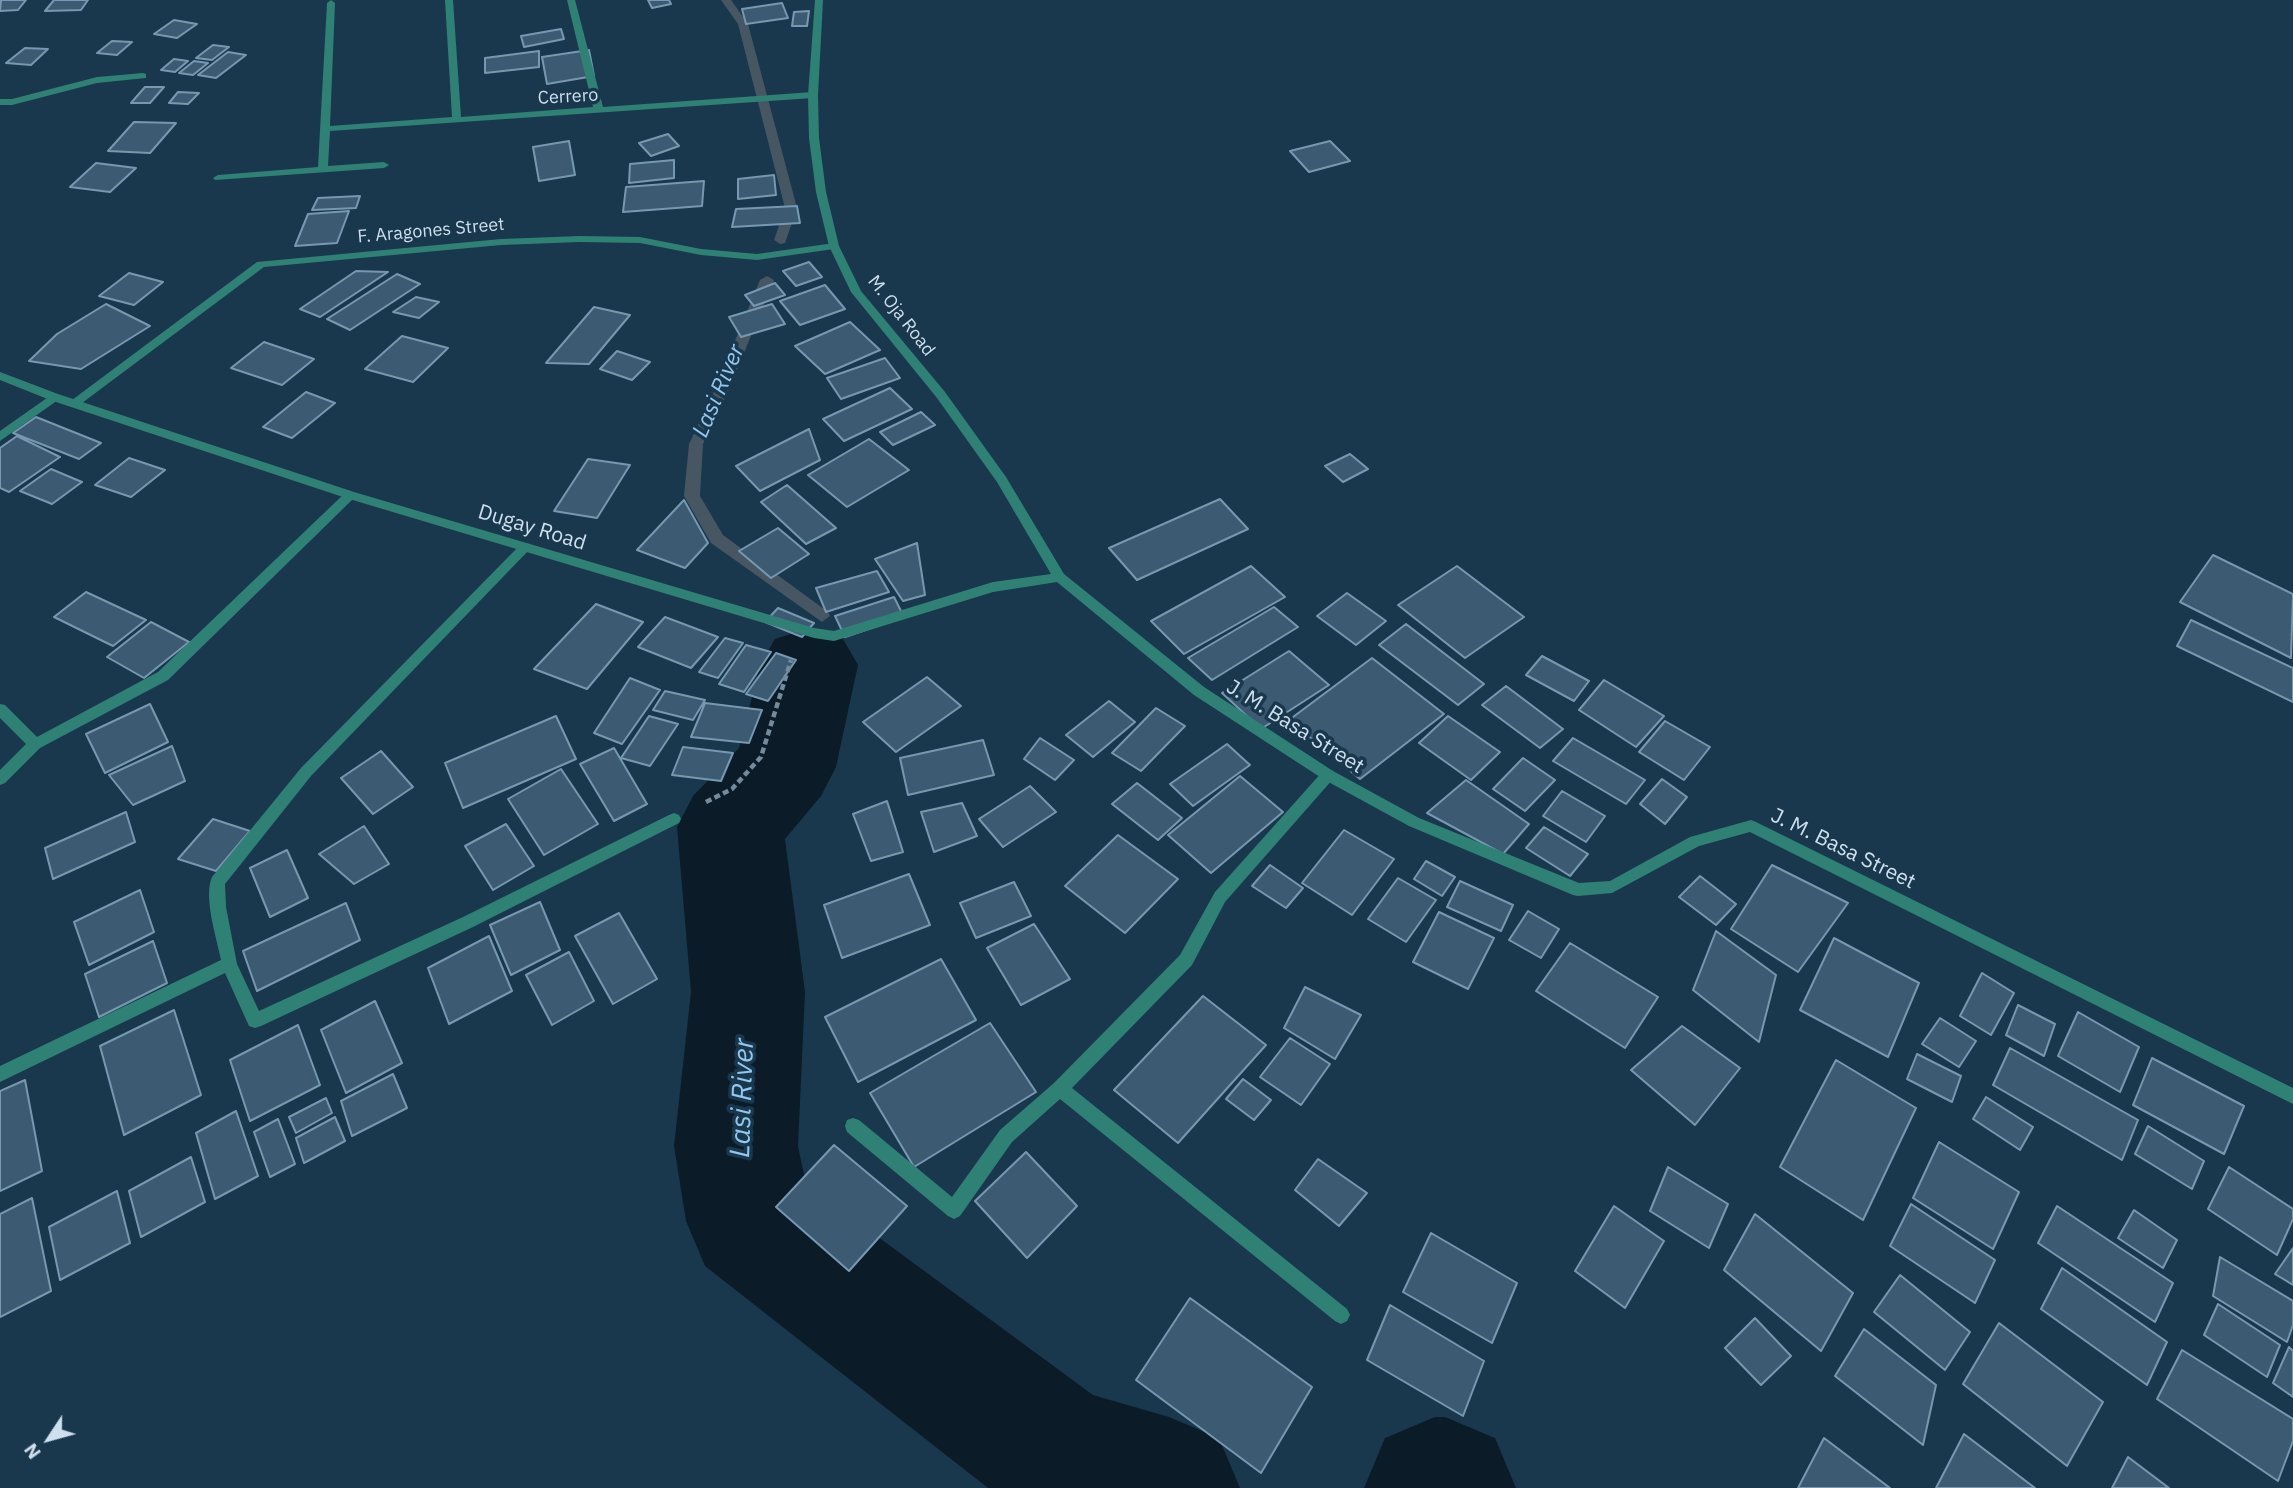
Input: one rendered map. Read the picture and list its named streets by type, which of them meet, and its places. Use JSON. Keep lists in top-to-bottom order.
{
  "streets": {
    "street": [
      "Cerrero",
      "F. Aragones Street",
      "M. Oja Road",
      "Dugay Road",
      "J. M. Basa Street"
    ]
  },
  "crossings": [
    ["Cerrero", "M. Oja Road"],
    ["F. Aragones Street", "M. Oja Road"],
    ["F. Aragones Street", "Dugay Road"],
    ["M. Oja Road", "Dugay Road"],
    ["M. Oja Road", "J. M. Basa Street"],
    ["Dugay Road", "J. M. Basa Street"]
  ],
  "water": ["Lasi River"],
  "north": "bottom left"
}
